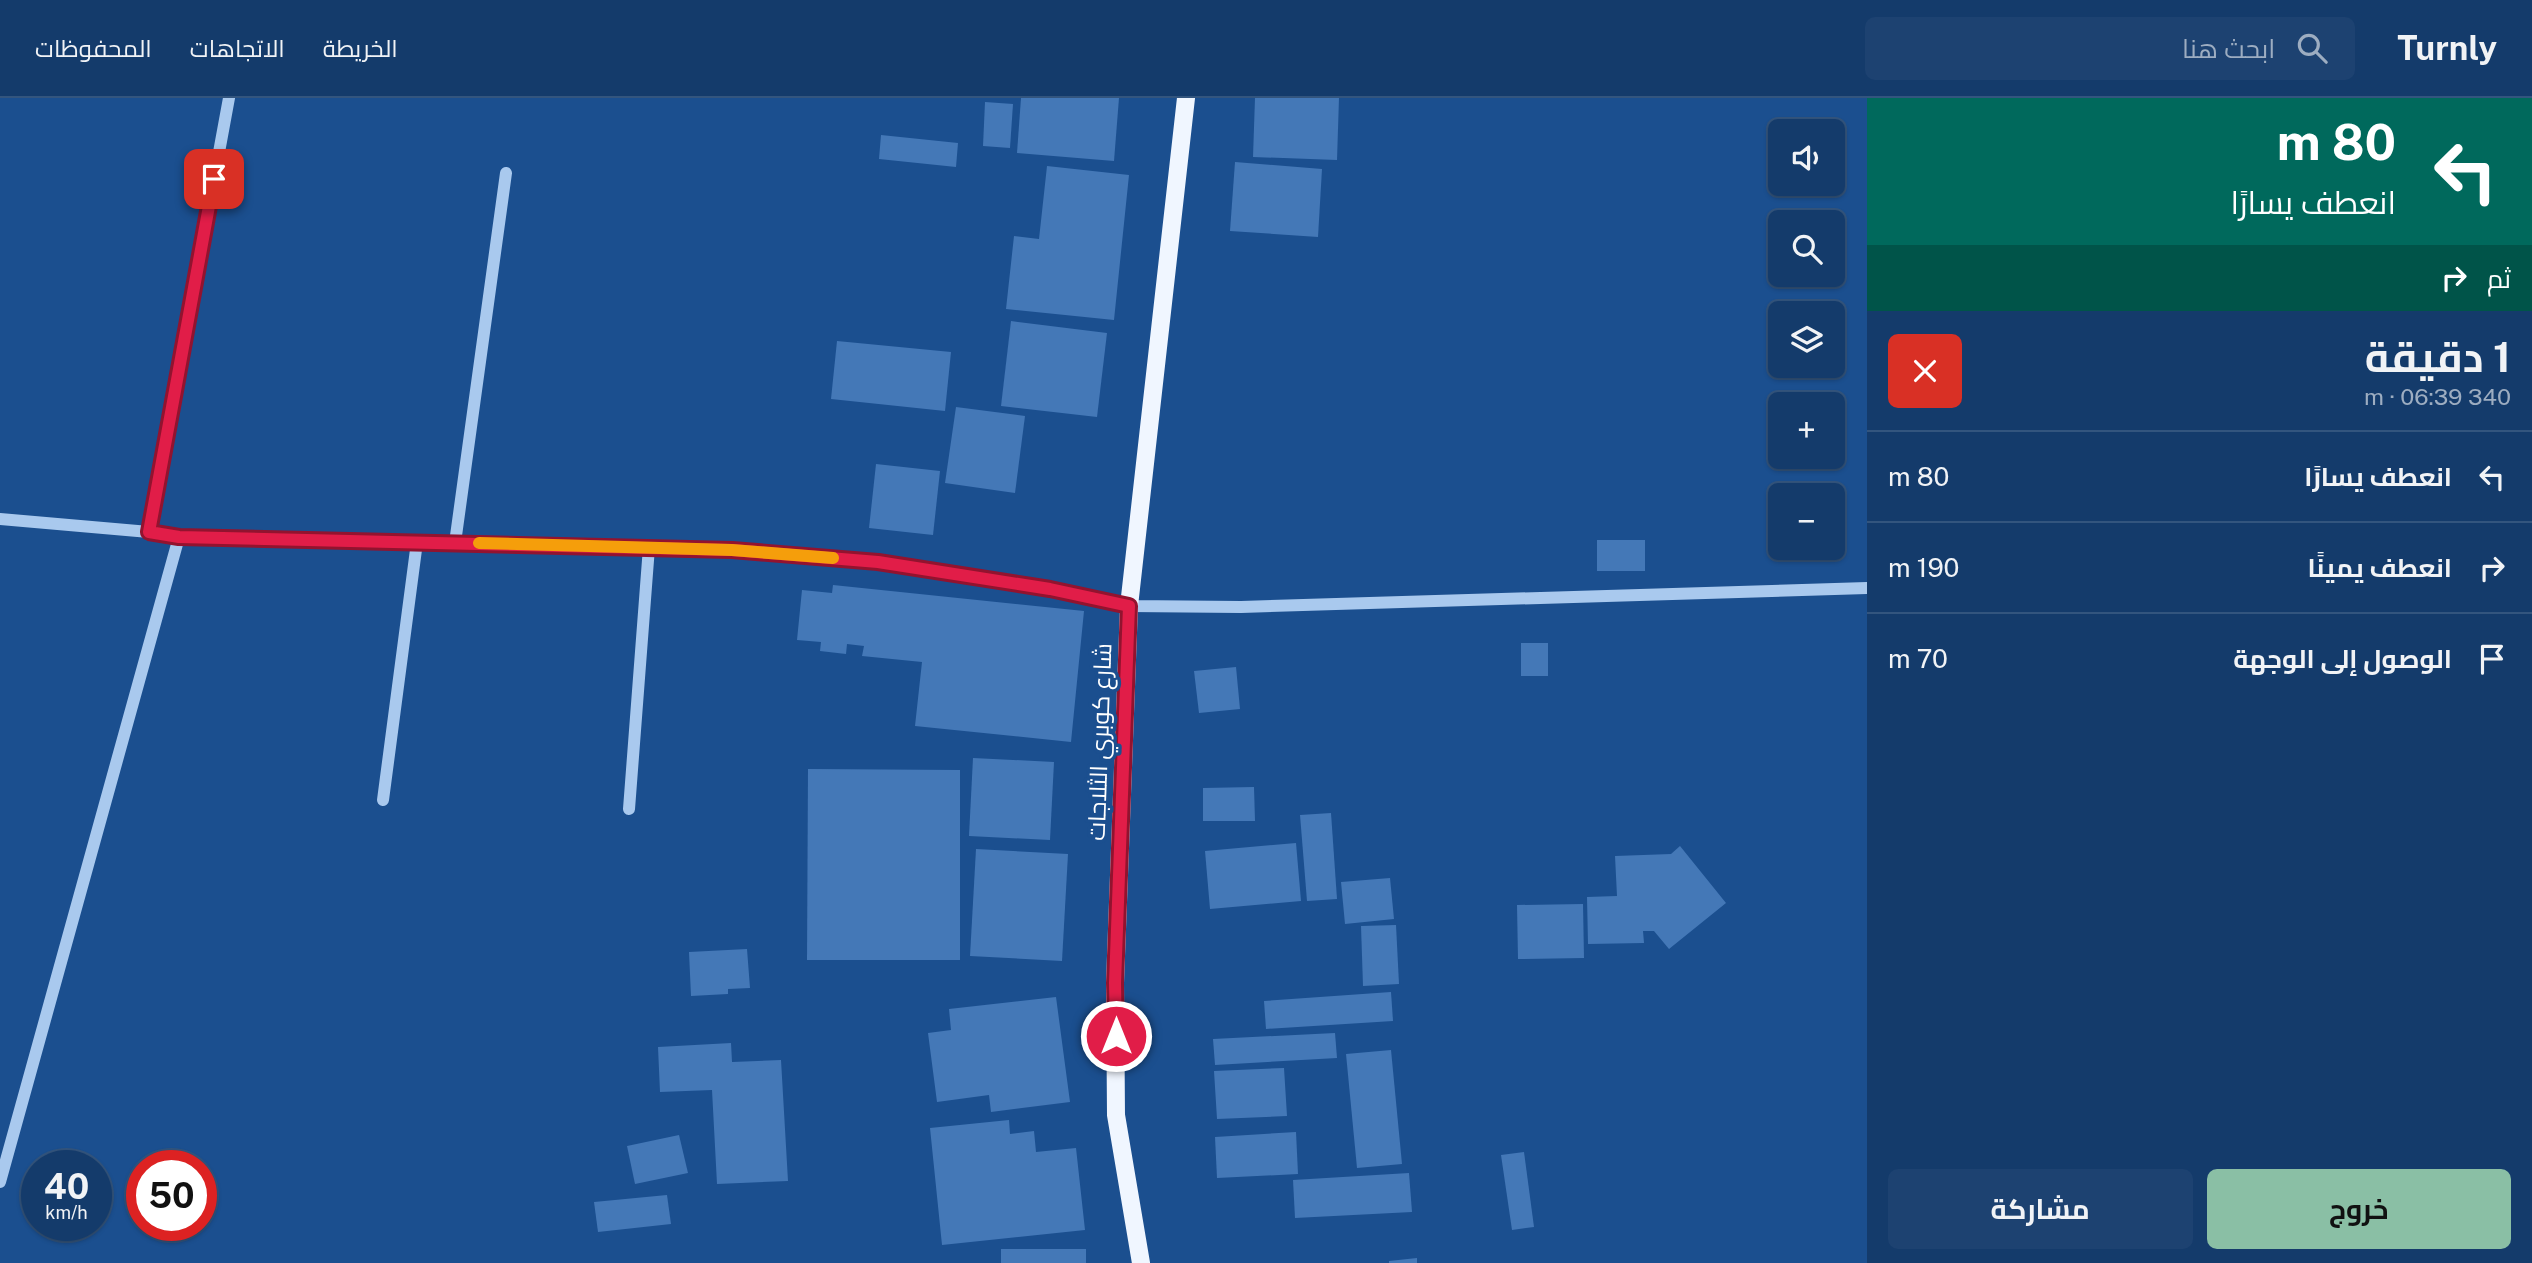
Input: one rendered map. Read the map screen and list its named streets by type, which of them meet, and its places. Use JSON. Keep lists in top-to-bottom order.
{
  "streets": {
    "main road": ["شارع كوبري الثلاجات"]
  },
  "page": {
    "header": "Turnly",
    "search": "ابحث هنا",
    "nav": ["الخريطة", "الاتجاهات", "المحفوظات"],
    "turn": ["80 m", "انعطف يسارًا"],
    "map_buttons": ["+", "−"],
    "then": "ثم",
    "heading": ["1 دقيقة", "340 m · 06:39"],
    "list": [
      {
        "name": "انعطف يسارًا",
        "value": "80 m"
      },
      {
        "name": "انعطف يمينًا",
        "value": "190 m"
      },
      {
        "name": "الوصول إلى الوجهة",
        "value": "70 m"
      }
    ],
    "speed": "40 km/h",
    "limit": "50",
    "buttons": ["خروج", "مشاركة"]
  }
}
